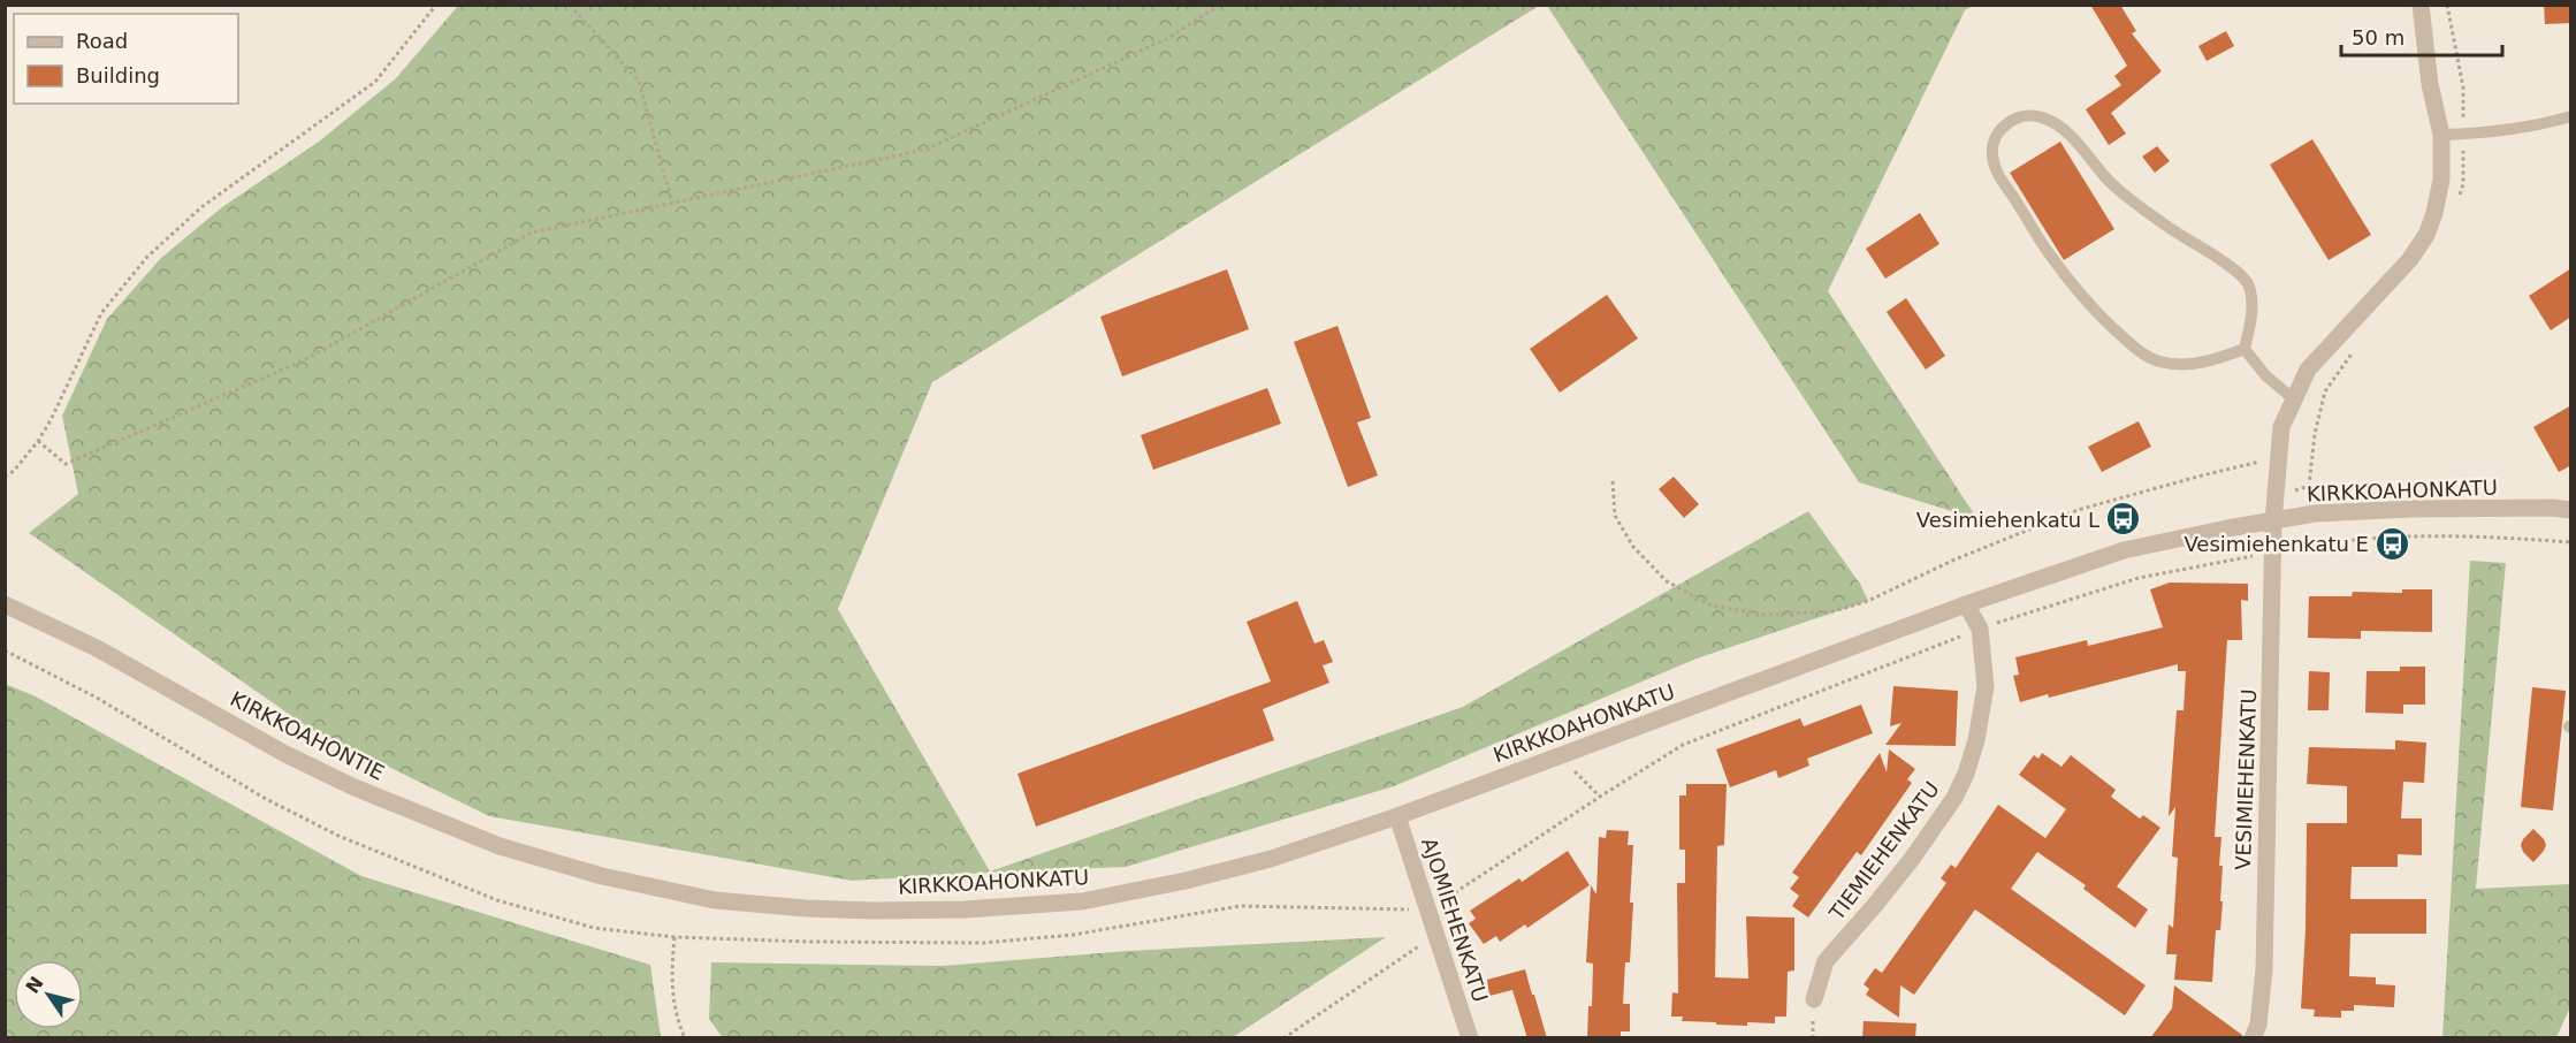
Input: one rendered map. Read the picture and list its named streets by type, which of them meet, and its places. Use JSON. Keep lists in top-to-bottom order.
{
  "streets": {
    "street": [
      "KIRKKOAHONKATU",
      "KIRKKOAHONTIE",
      "VESIMIEHENKATU",
      "TIEMIEHENKATU",
      "AJOMIEHENKATU"
    ]
  },
  "crossings": [
    ["KIRKKOAHONKATU", "KIRKKOAHONTIE"],
    ["KIRKKOAHONKATU", "VESIMIEHENKATU"],
    ["KIRKKOAHONKATU", "TIEMIEHENKATU"],
    ["KIRKKOAHONKATU", "AJOMIEHENKATU"]
  ],
  "places": {
    "bus stop": ["Vesimiehenkatu L", "Vesimiehenkatu E"]
  },
  "legend": ["Road", "Building"],
  "scale_bar": "50 m",
  "north": "top left"
}
